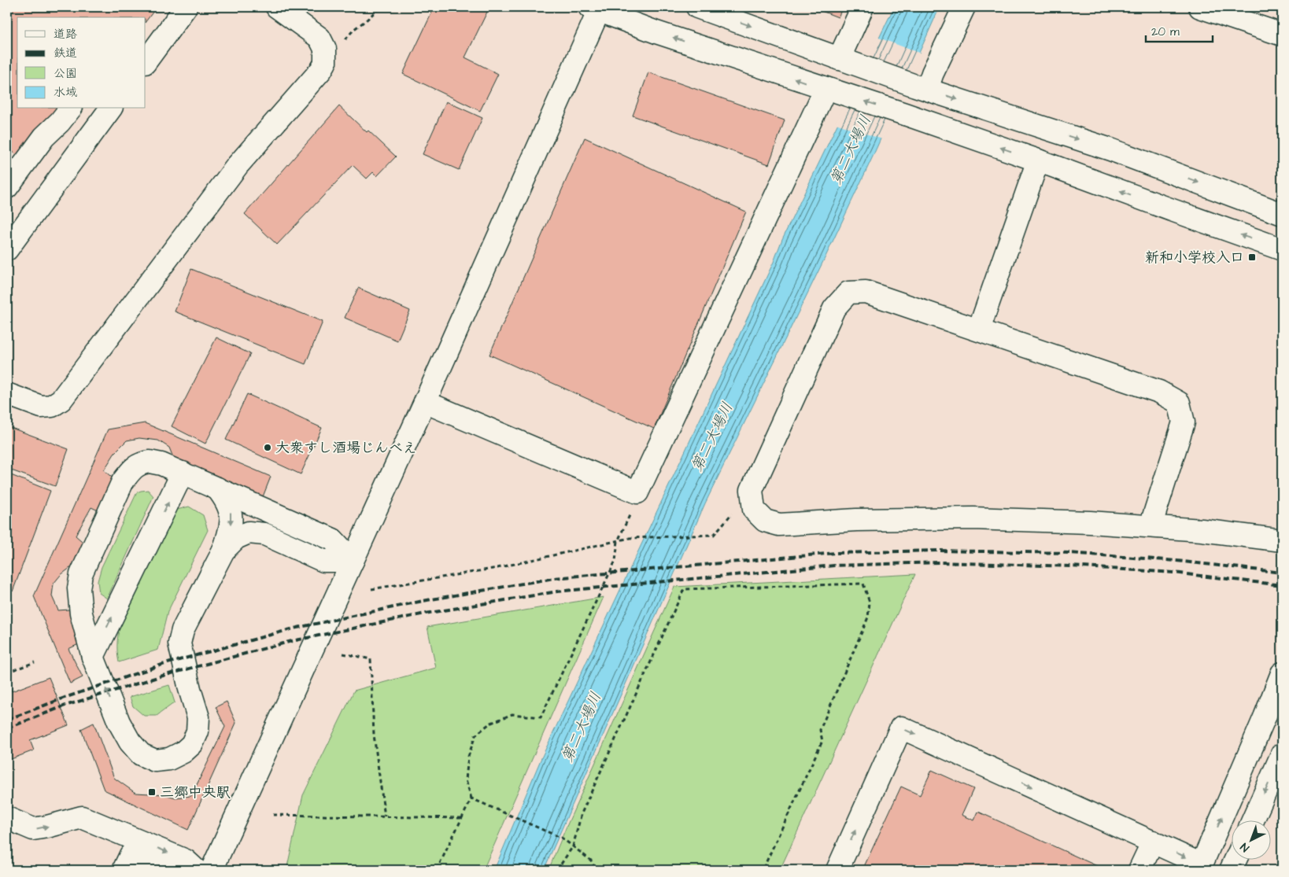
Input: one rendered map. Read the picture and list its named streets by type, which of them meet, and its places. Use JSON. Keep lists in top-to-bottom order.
{
  "water": ["第二大場川"],
  "places": {
    "transit": ["新和小学校入口", "三郷中央駅"],
    "other": ["大衆すし酒場じんべえ"]
  },
  "legend": [
    "道路",
    "鉄道",
    "公園",
    "水域"
  ],
  "scale_bar": "20 m",
  "north": "bottom left"
}
